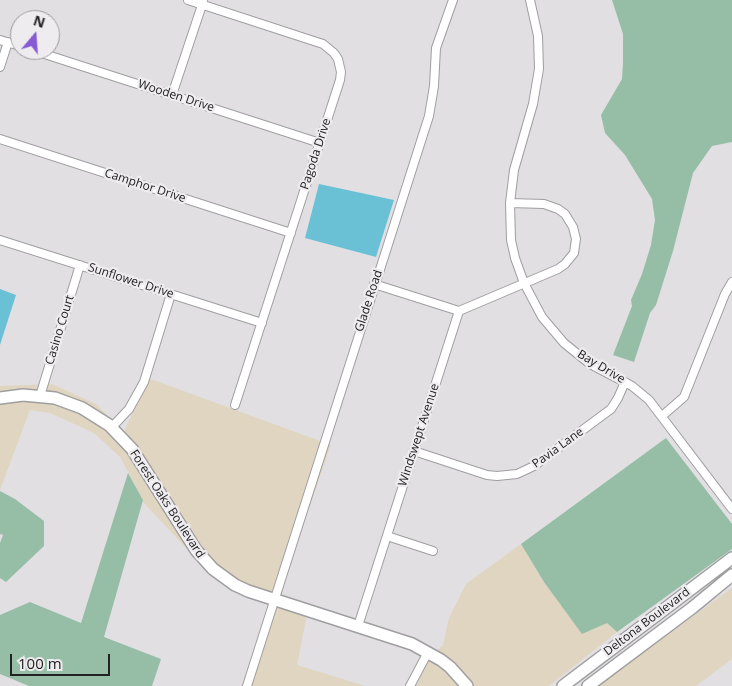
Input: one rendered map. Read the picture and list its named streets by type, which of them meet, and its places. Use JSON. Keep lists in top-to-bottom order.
{
  "streets": {
    "main road": ["Forest Oaks Boulevard", "Deltona Boulevard"],
    "street": [
      "Wooden Drive",
      "Pagoda Drive",
      "Camphor Drive",
      "Sunflower Drive",
      "Glade Road",
      "Casino Court",
      "Bay Drive",
      "Windswept Avenue",
      "Pavia Lane"
    ]
  },
  "crossings": [
    ["Wooden Drive", "Pagoda Drive"],
    ["Pagoda Drive", "Camphor Drive"],
    ["Pagoda Drive", "Sunflower Drive"],
    ["Sunflower Drive", "Casino Court"],
    ["Glade Road", "Forest Oaks Boulevard"],
    ["Casino Court", "Forest Oaks Boulevard"],
    ["Bay Drive", "Pavia Lane"],
    ["Windswept Avenue", "Pavia Lane"],
    ["Windswept Avenue", "Forest Oaks Boulevard"]
  ],
  "scale_bar": "100 m",
  "north": "top"
}
